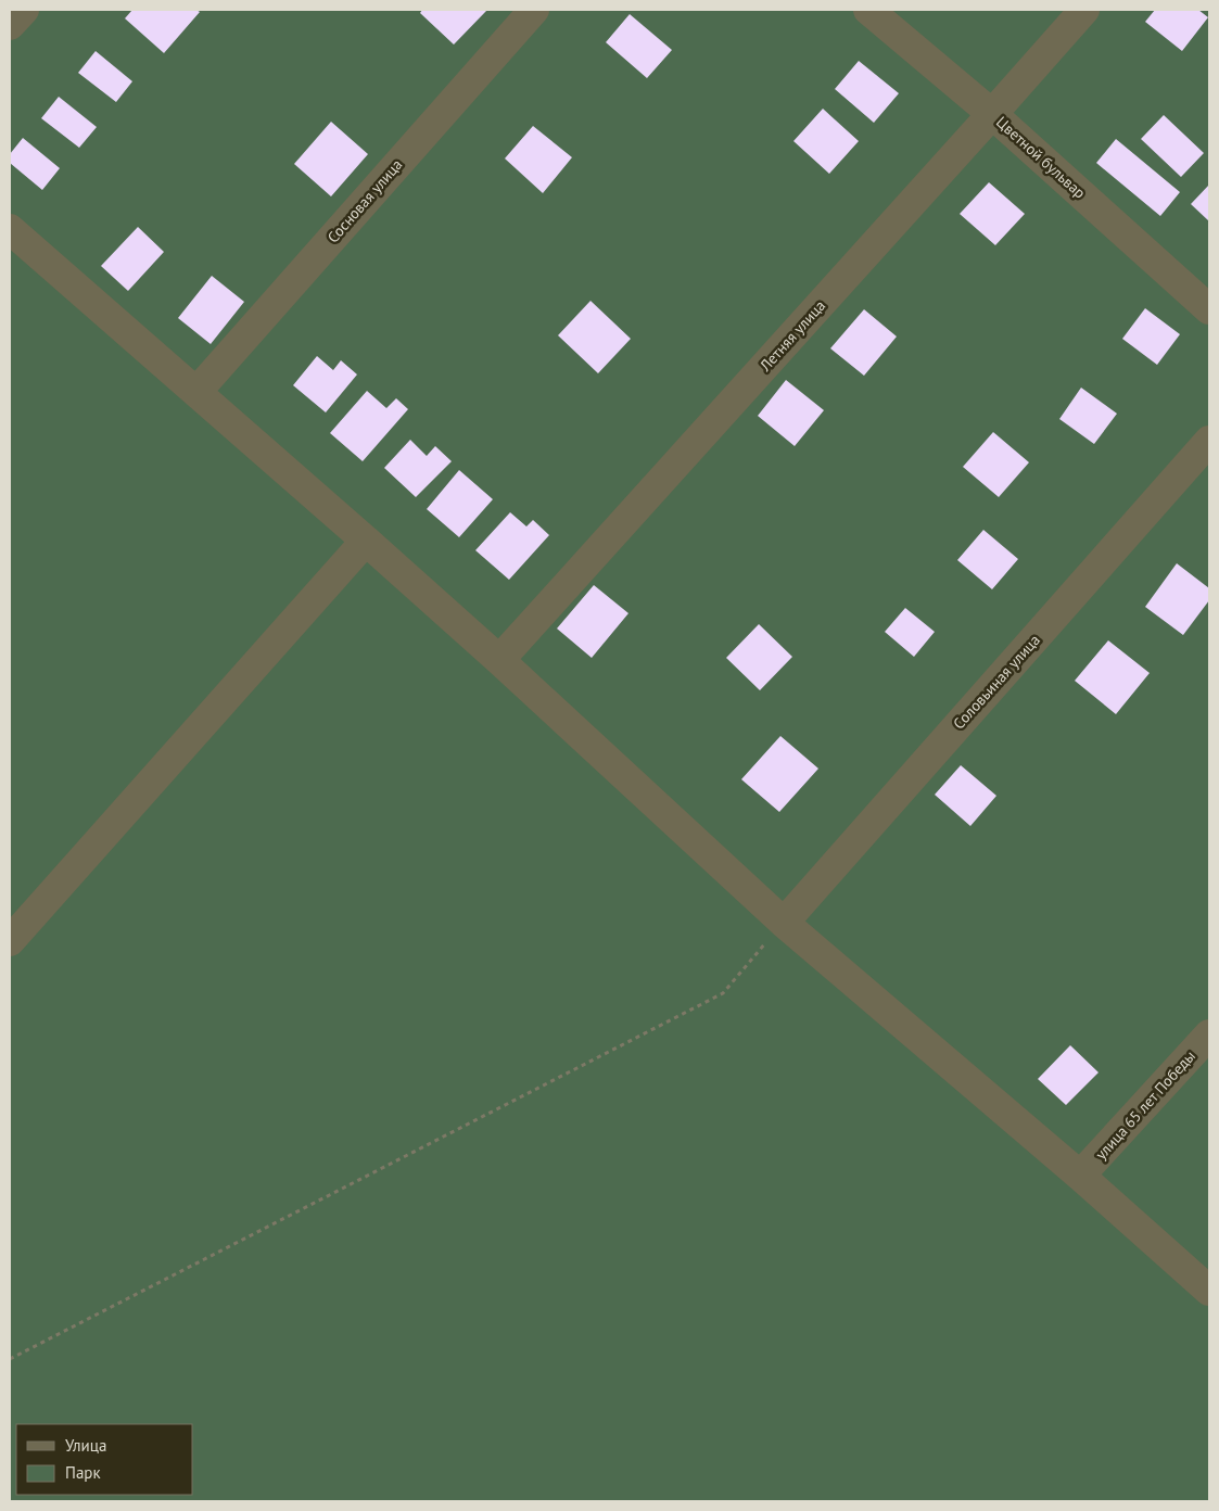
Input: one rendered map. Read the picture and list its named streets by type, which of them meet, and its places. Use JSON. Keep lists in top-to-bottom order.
{
  "streets": {
    "street": [
      "Цветной бульвар",
      "Сосновая улица",
      "Летняя улица",
      "Соловьиная улица",
      "улица 65 лет Победы"
    ]
  },
  "crossings": [
    ["Цветной бульвар", "Летняя улица"]
  ],
  "legend": ["Улица", "Парк"]
}
